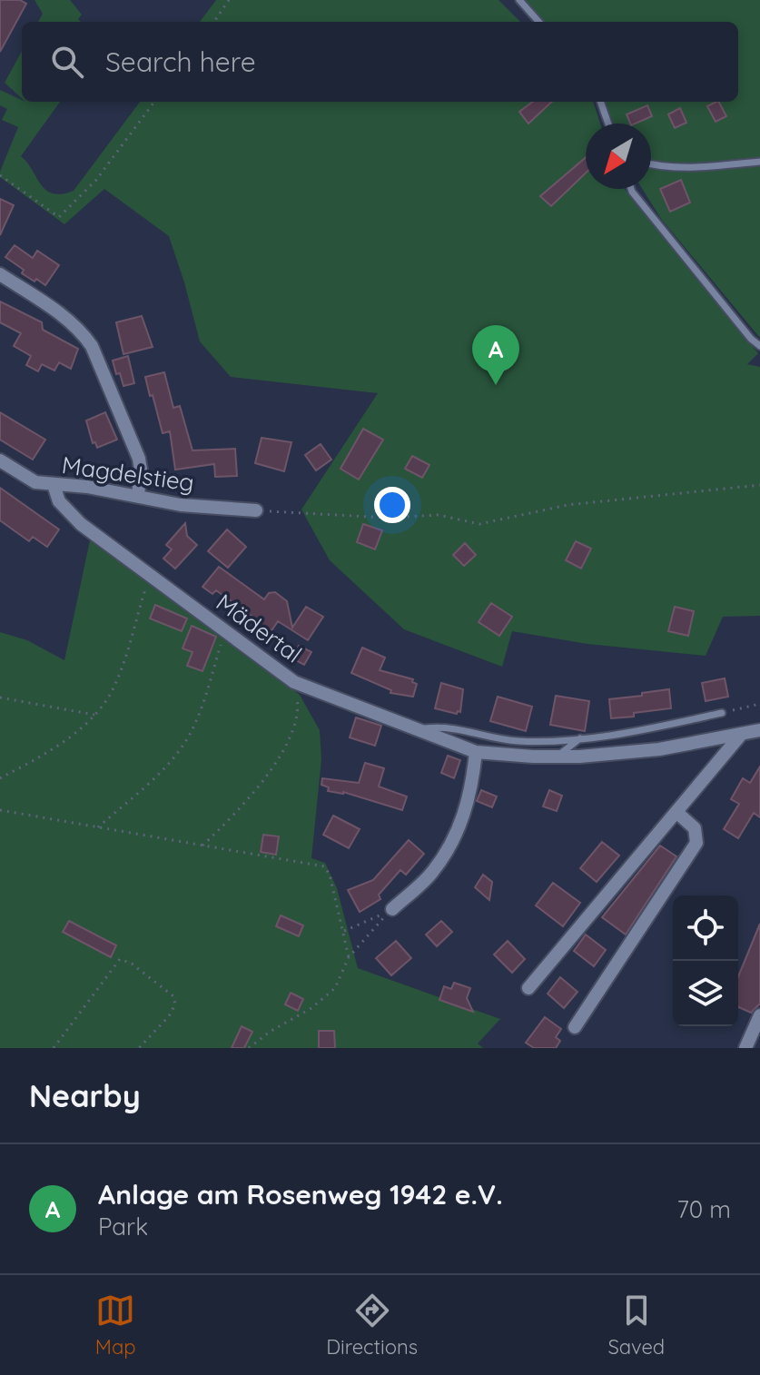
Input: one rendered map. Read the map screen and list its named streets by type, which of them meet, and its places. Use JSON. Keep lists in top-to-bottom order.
{
  "streets": {
    "street": ["Magdelstieg", "Mädertal"]
  },
  "crossings": [
    ["Magdelstieg", "Mädertal"]
  ],
  "north": "bottom left",
  "page": {
    "search": "Search here",
    "pins": "A",
    "heading": "Nearby",
    "list": [
      {
        "mark": "A",
        "name": "Anlage am Rosenweg 1942 e.V.",
        "note": "Park",
        "value": "70 m"
      }
    ],
    "nav": ["Map", "Directions", "Saved"]
  }
}
